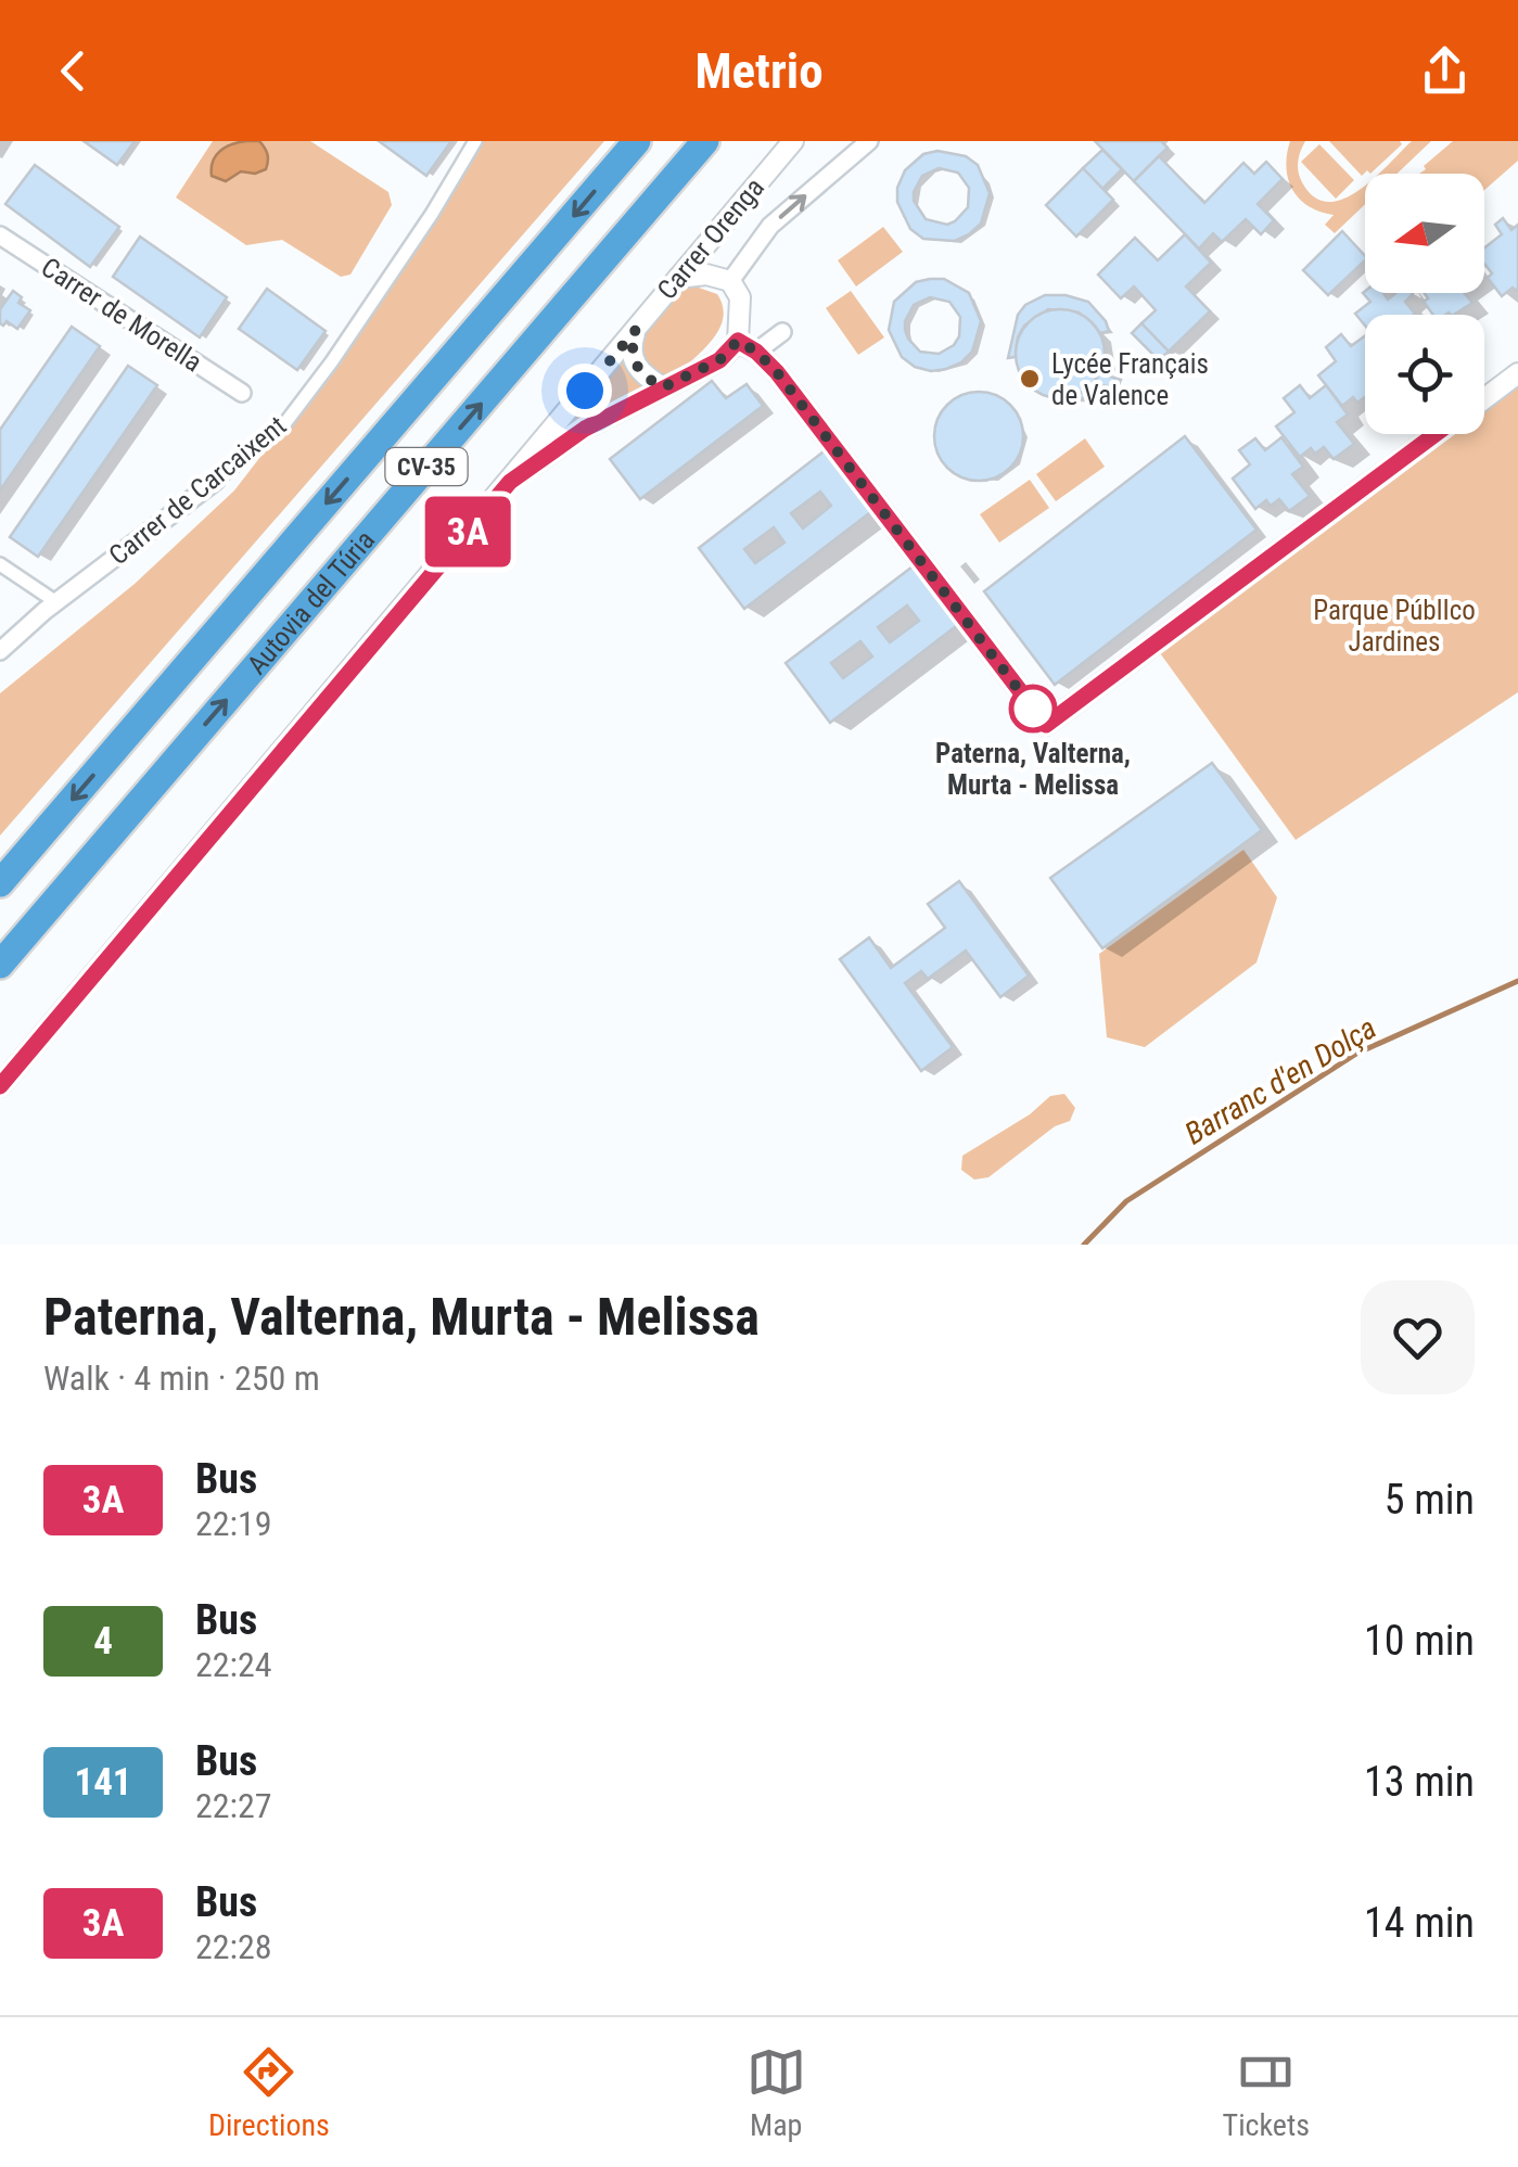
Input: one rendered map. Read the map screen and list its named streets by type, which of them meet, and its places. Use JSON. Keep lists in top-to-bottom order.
{
  "streets": {
    "highway": ["CV-35", "Autovia del Túria"],
    "street": ["Carrer Orenga", "Carrer de Morella", "Carrer de Carcaixent"]
  },
  "water": ["Barranc d'en Dolça"],
  "parks": ["Parque PúblIco Jardines"],
  "places": ["Lycée Français de Valence", "Paterna, Valterna, Murta - Melissa"],
  "lines": ["bus line 3A"],
  "north": "left",
  "page": {
    "header": "Metrio",
    "on_map": "3A",
    "heading": ["Paterna, Valterna, Murta - Melissa", "Walk · 4 min · 250 m"],
    "list": [
      {
        "mark": "3A",
        "name": "Bus",
        "note": "22:19",
        "value": "5 min"
      },
      {
        "mark": "4",
        "name": "Bus",
        "note": "22:24",
        "value": "10 min"
      },
      {
        "mark": "141",
        "name": "Bus",
        "note": "22:27",
        "value": "13 min"
      },
      {
        "mark": "3A",
        "name": "Bus",
        "note": "22:28",
        "value": "14 min"
      }
    ],
    "tabs": ["Directions", "Map", "Tickets"]
  }
}
